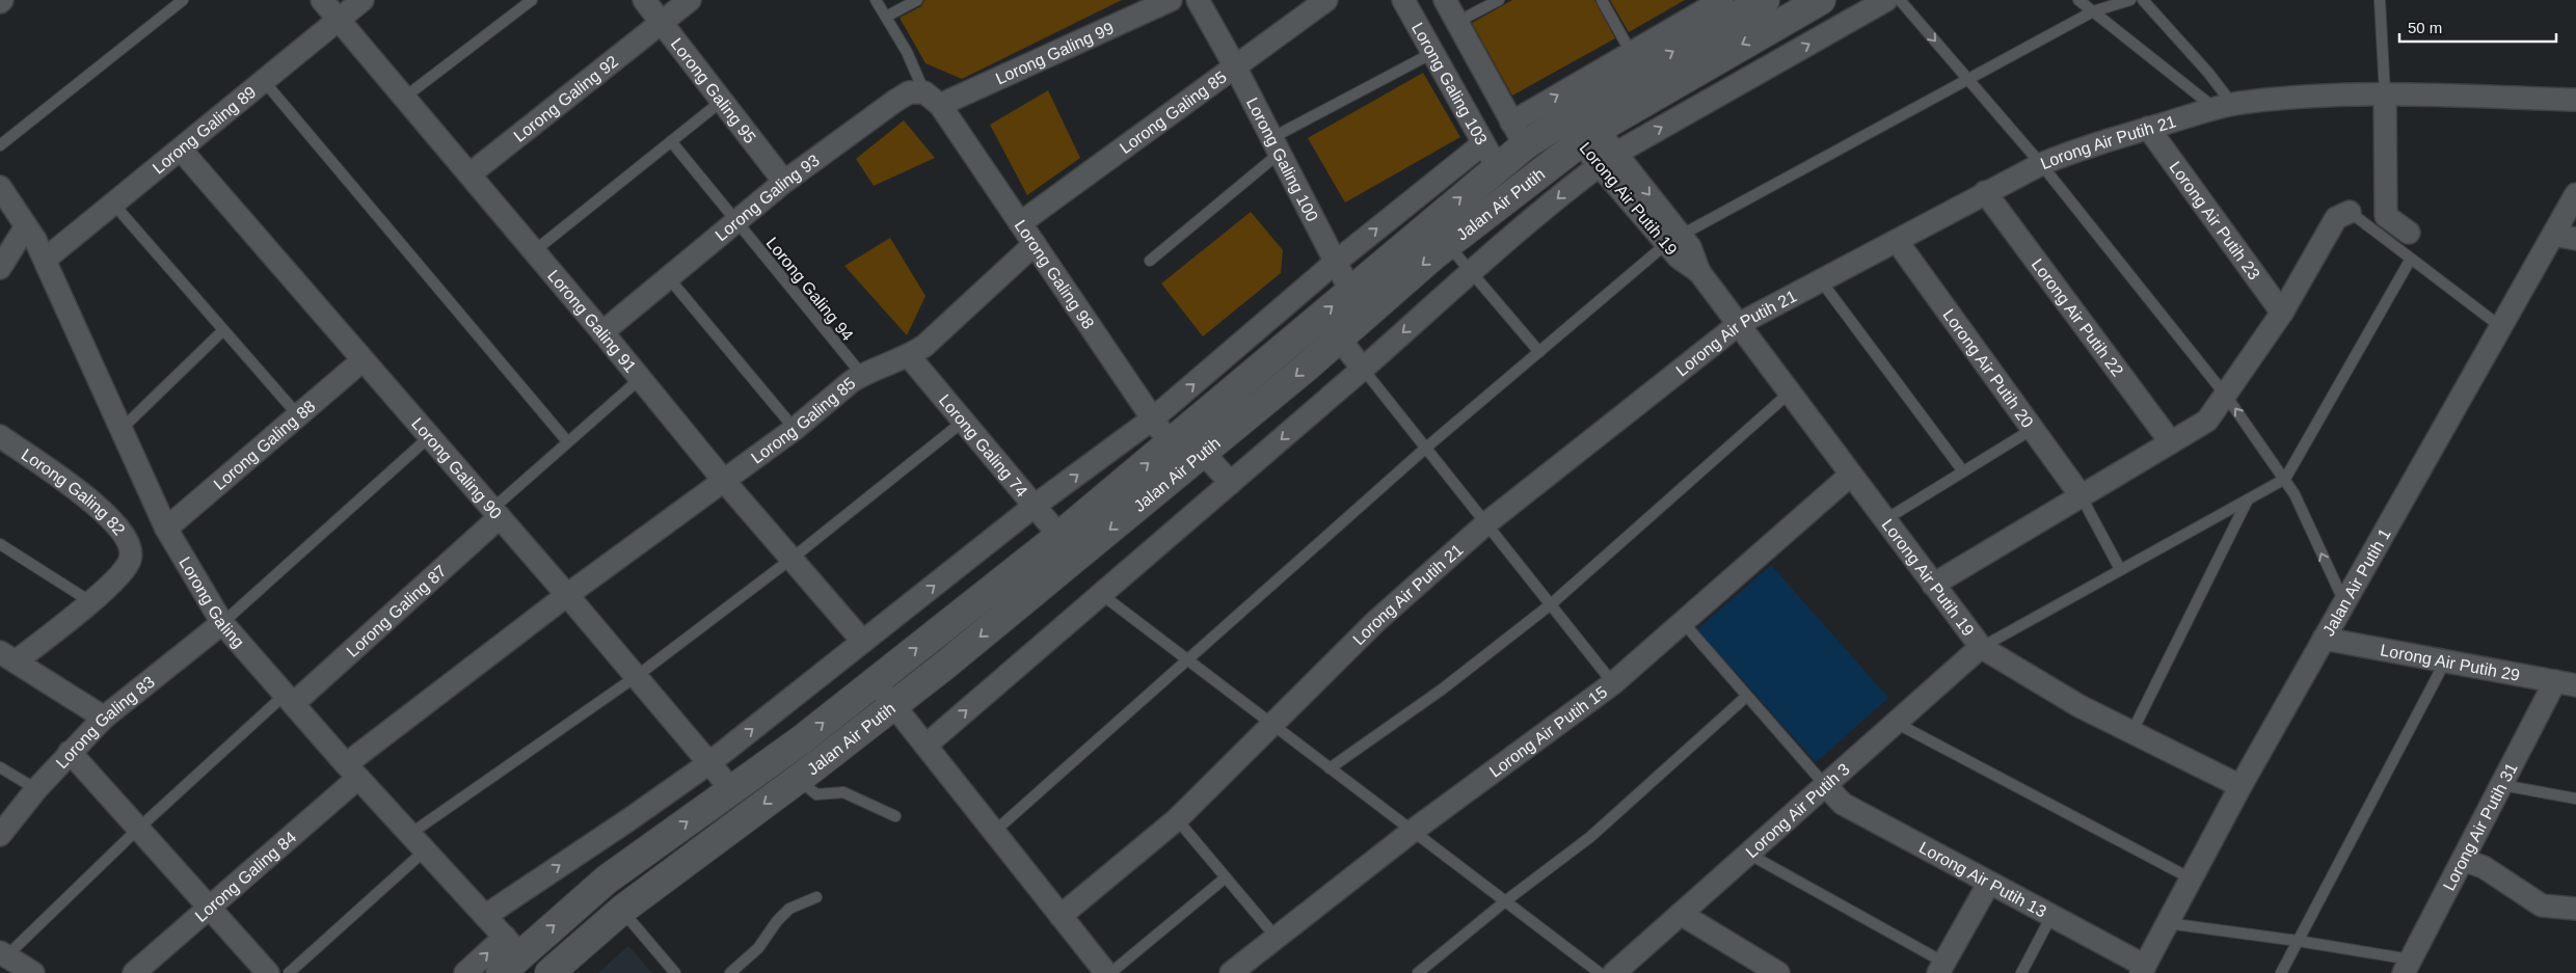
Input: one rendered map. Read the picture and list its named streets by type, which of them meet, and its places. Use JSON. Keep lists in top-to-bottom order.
{
  "streets": {
    "street": [
      "Lorong Galing 99",
      "Lorong Galing 103",
      "Lorong Galing 95",
      "Lorong Galing 92",
      "Lorong Galing 85",
      "Lorong Galing 89",
      "Lorong Air Putih 21",
      "Lorong Galing 100",
      "Lorong Galing 93",
      "Lorong Air Putih 19",
      "Jalan Air Putih",
      "Lorong Air Putih 23",
      "Lorong Galing 98",
      "Lorong Air Putih 22",
      "Lorong Galing 91",
      "Lorong Air Putih 20",
      "Lorong Galing 88",
      "Lorong Galing 74",
      "Lorong Galing 90",
      "Lorong Galing 82",
      "Jalan Air Putih 1",
      "Lorong Galing",
      "Lorong Galing 87",
      "Lorong Air Putih 29",
      "Lorong Galing 83",
      "Lorong Air Putih 15",
      "Lorong Air Putih 3",
      "Lorong Air Putih 31",
      "Lorong Galing 84",
      "Lorong Air Putih 13"
    ],
    "lane": ["Lorong Galing 94"]
  },
  "crossings": [
    ["Lorong Galing 99", "Lorong Galing 93"],
    ["Lorong Galing 99", "Lorong Galing 98"],
    ["Lorong Galing 103", "Jalan Air Putih"],
    ["Lorong Galing 95", "Lorong Galing 92"],
    ["Lorong Galing 95", "Lorong Galing 93"],
    ["Lorong Galing 92", "Lorong Galing 91"],
    ["Lorong Galing 85", "Lorong Galing 100"],
    ["Lorong Galing 85", "Lorong Galing 98"],
    ["Lorong Galing 85", "Lorong Galing 94"],
    ["Lorong Galing 85", "Lorong Galing 91"],
    ["Lorong Galing 85", "Lorong Galing 74"],
    ["Lorong Galing 85", "Lorong Galing 90"],
    ["Lorong Galing 85", "Lorong Galing 84"],
    ["Lorong Galing 89", "Lorong Galing 91"],
    ["Lorong Galing 89", "Lorong Galing 90"],
    ["Lorong Galing 89", "Lorong Galing"],
    ["Lorong Air Putih 21", "Lorong Air Putih 19"],
    ["Lorong Air Putih 21", "Lorong Air Putih 23"],
    ["Lorong Air Putih 21", "Lorong Air Putih 22"],
    ["Lorong Air Putih 21", "Lorong Air Putih 20"],
    ["Lorong Galing 100", "Jalan Air Putih"],
    ["Lorong Galing 93", "Lorong Galing 98"],
    ["Lorong Galing 93", "Lorong Galing 94"],
    ["Lorong Galing 93", "Lorong Galing 91"],
    ["Lorong Air Putih 19", "Jalan Air Putih"],
    ["Lorong Air Putih 19", "Jalan Air Putih 1"],
    ["Lorong Air Putih 19", "Lorong Air Putih 15"],
    ["Lorong Air Putih 19", "Lorong Air Putih 3"],
    ["Jalan Air Putih", "Lorong Galing 98"],
    ["Jalan Air Putih", "Lorong Galing 74"],
    ["Jalan Air Putih", "Lorong Galing 90"],
    ["Jalan Air Putih", "Lorong Galing"],
    ["Lorong Galing 88", "Lorong Galing 90"],
    ["Lorong Galing 88", "Lorong Galing"],
    ["Lorong Galing 90", "Lorong Galing 87"],
    ["Lorong Galing 90", "Lorong Galing 84"],
    ["Jalan Air Putih 1", "Lorong Air Putih 29"],
    ["Jalan Air Putih 1", "Lorong Air Putih 13"],
    ["Lorong Galing", "Lorong Galing 87"],
    ["Lorong Galing", "Lorong Galing 83"],
    ["Lorong Galing", "Lorong Galing 84"],
    ["Lorong Air Putih 29", "Lorong Air Putih 31"],
    ["Lorong Air Putih 3", "Lorong Air Putih 13"]
  ],
  "scale_bar": "50 m"
}
